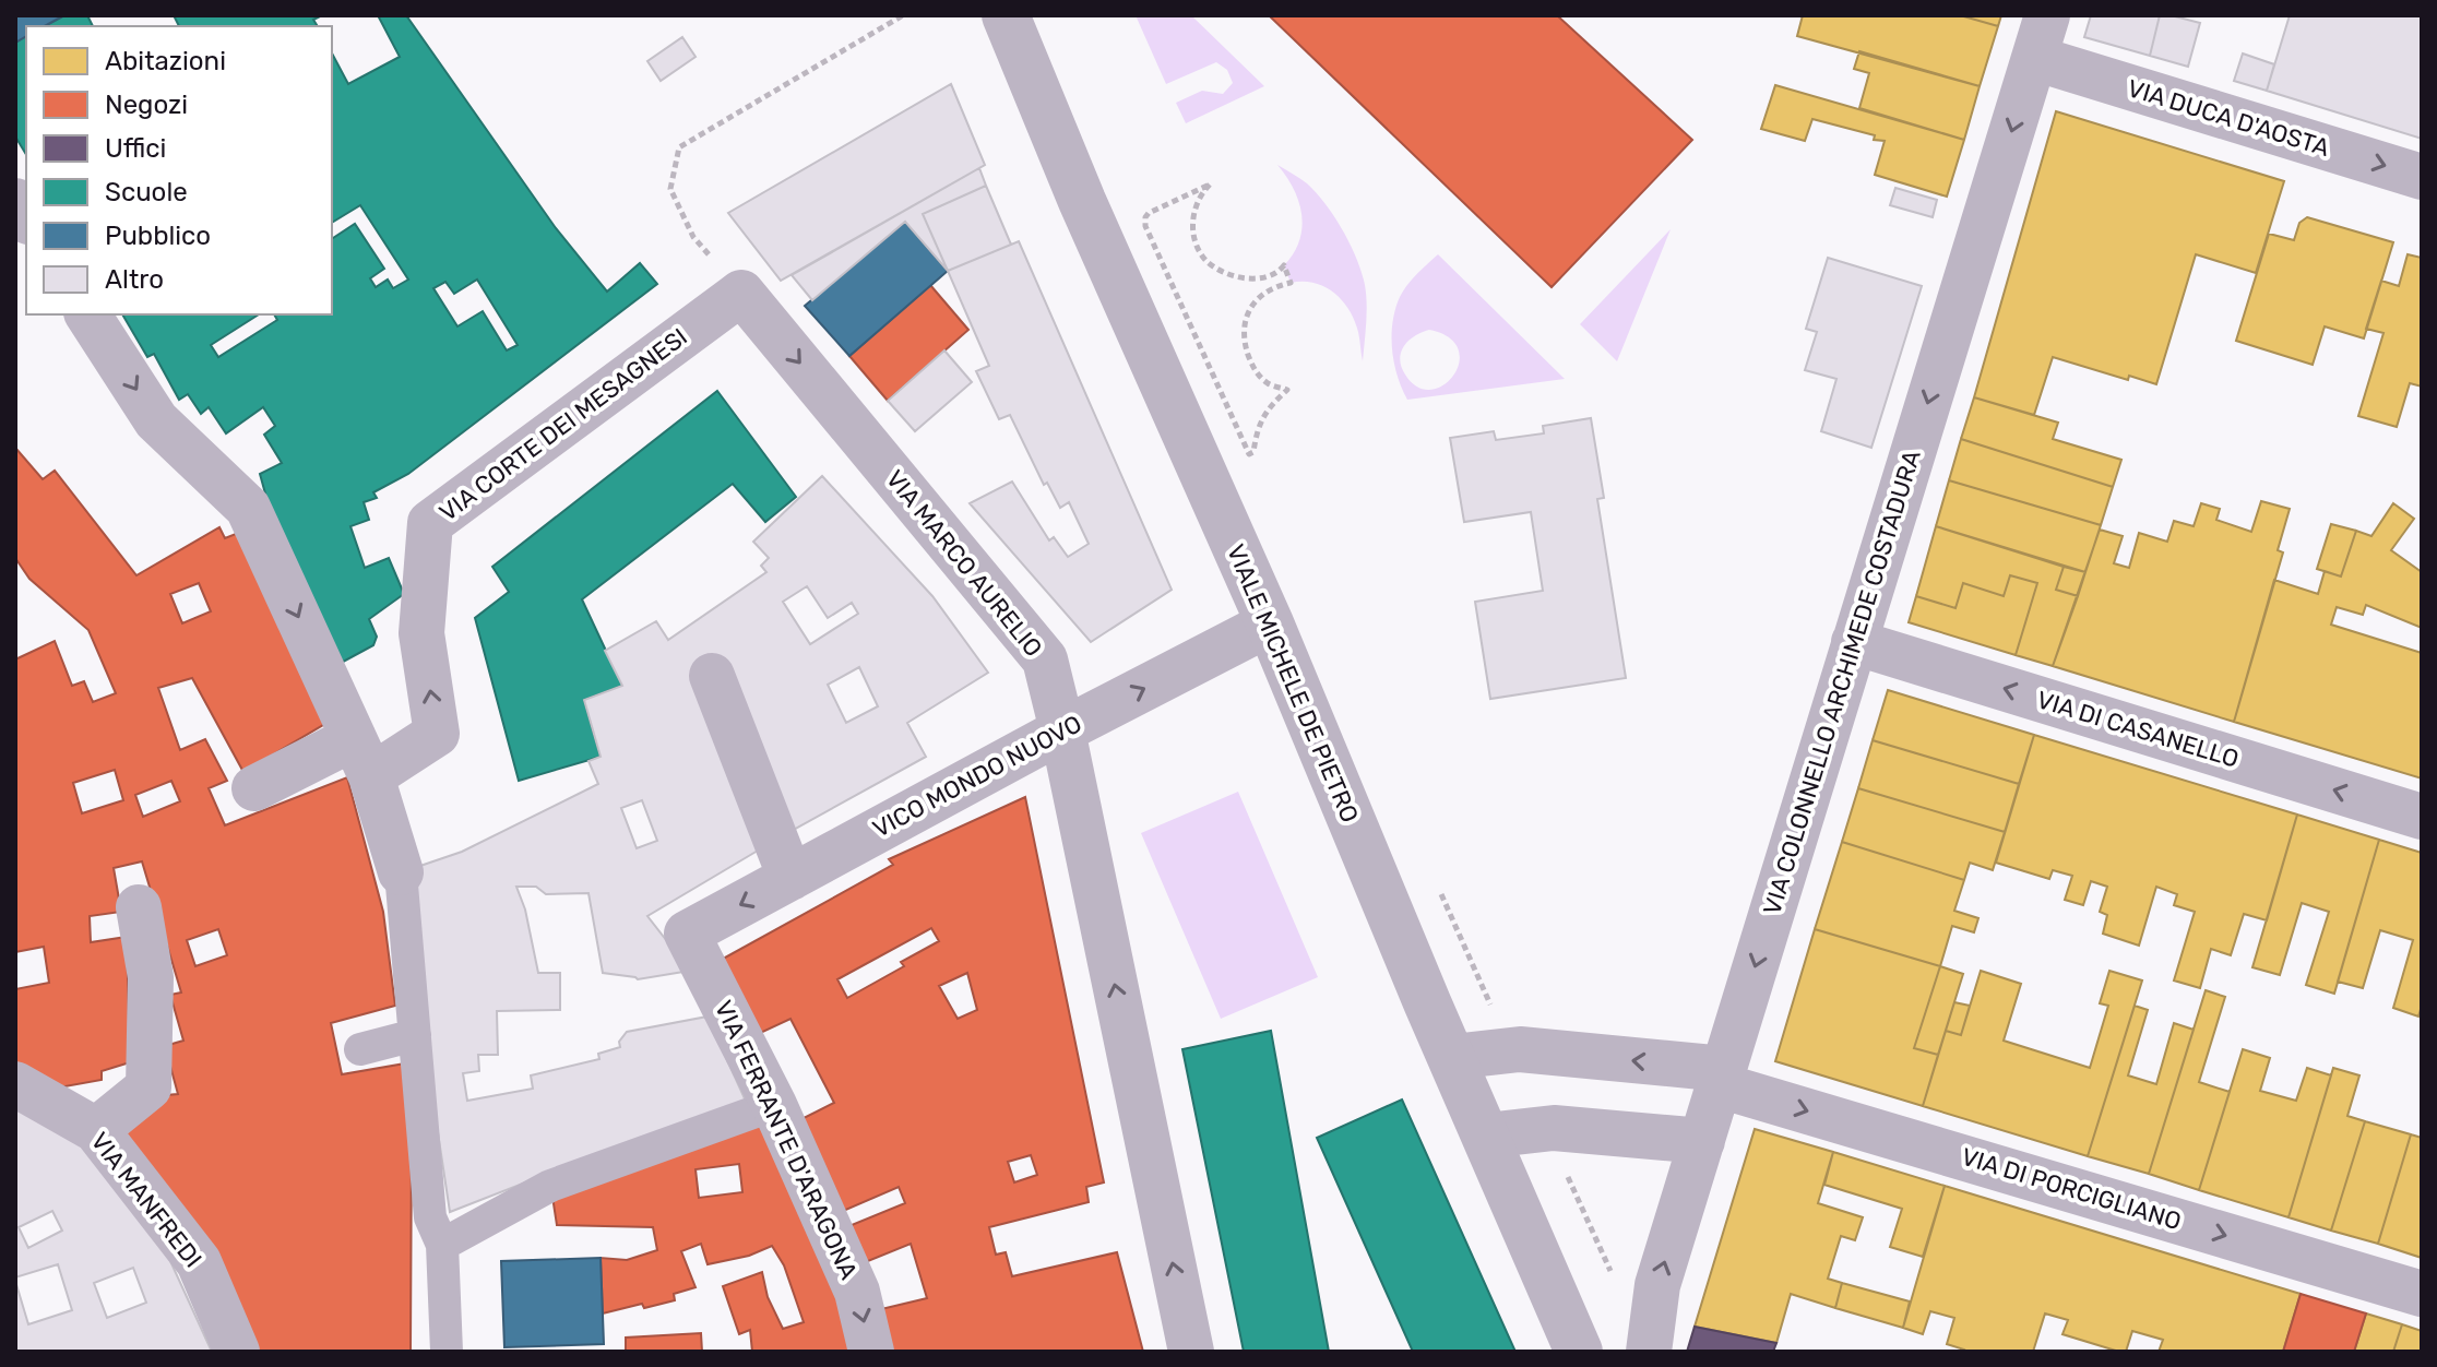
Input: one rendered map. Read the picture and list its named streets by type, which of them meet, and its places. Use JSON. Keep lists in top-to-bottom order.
{
  "streets": {
    "street": [
      "VIA DUCA D'AOSTA",
      "VIA CORTE DEI MESAGNESI",
      "VIA MARCO AURELIO",
      "VIA COLONNELLO ARCHIMEDE COSTADURA",
      "VIALE MICHELE DE PIETRO",
      "VIA DI CASANELLO",
      "VICO MONDO NUOVO",
      "VIA FERRANTE D'ARAGONA",
      "VIA DI PORCIGLIANO",
      "VIA MANFREDI"
    ]
  },
  "crossings": [
    ["VIA DUCA D'AOSTA", "VIA COLONNELLO ARCHIMEDE COSTADURA"],
    ["VIA CORTE DEI MESAGNESI", "VIA MARCO AURELIO"],
    ["VIA MARCO AURELIO", "VICO MONDO NUOVO"],
    ["VIA COLONNELLO ARCHIMEDE COSTADURA", "VIA DI CASANELLO"],
    ["VIA COLONNELLO ARCHIMEDE COSTADURA", "VIA DI PORCIGLIANO"],
    ["VIALE MICHELE DE PIETRO", "VICO MONDO NUOVO"],
    ["VIALE MICHELE DE PIETRO", "VIA DI PORCIGLIANO"],
    ["VICO MONDO NUOVO", "VIA FERRANTE D'ARAGONA"]
  ],
  "one_way": ["VIA DUCA D'AOSTA", "VIA CORTE DEI MESAGNESI", "VIA DI CASANELLO"],
  "legend": [
    "Abitazioni",
    "Negozi",
    "Uffici",
    "Scuole",
    "Pubblico",
    "Altro"
  ]
}
